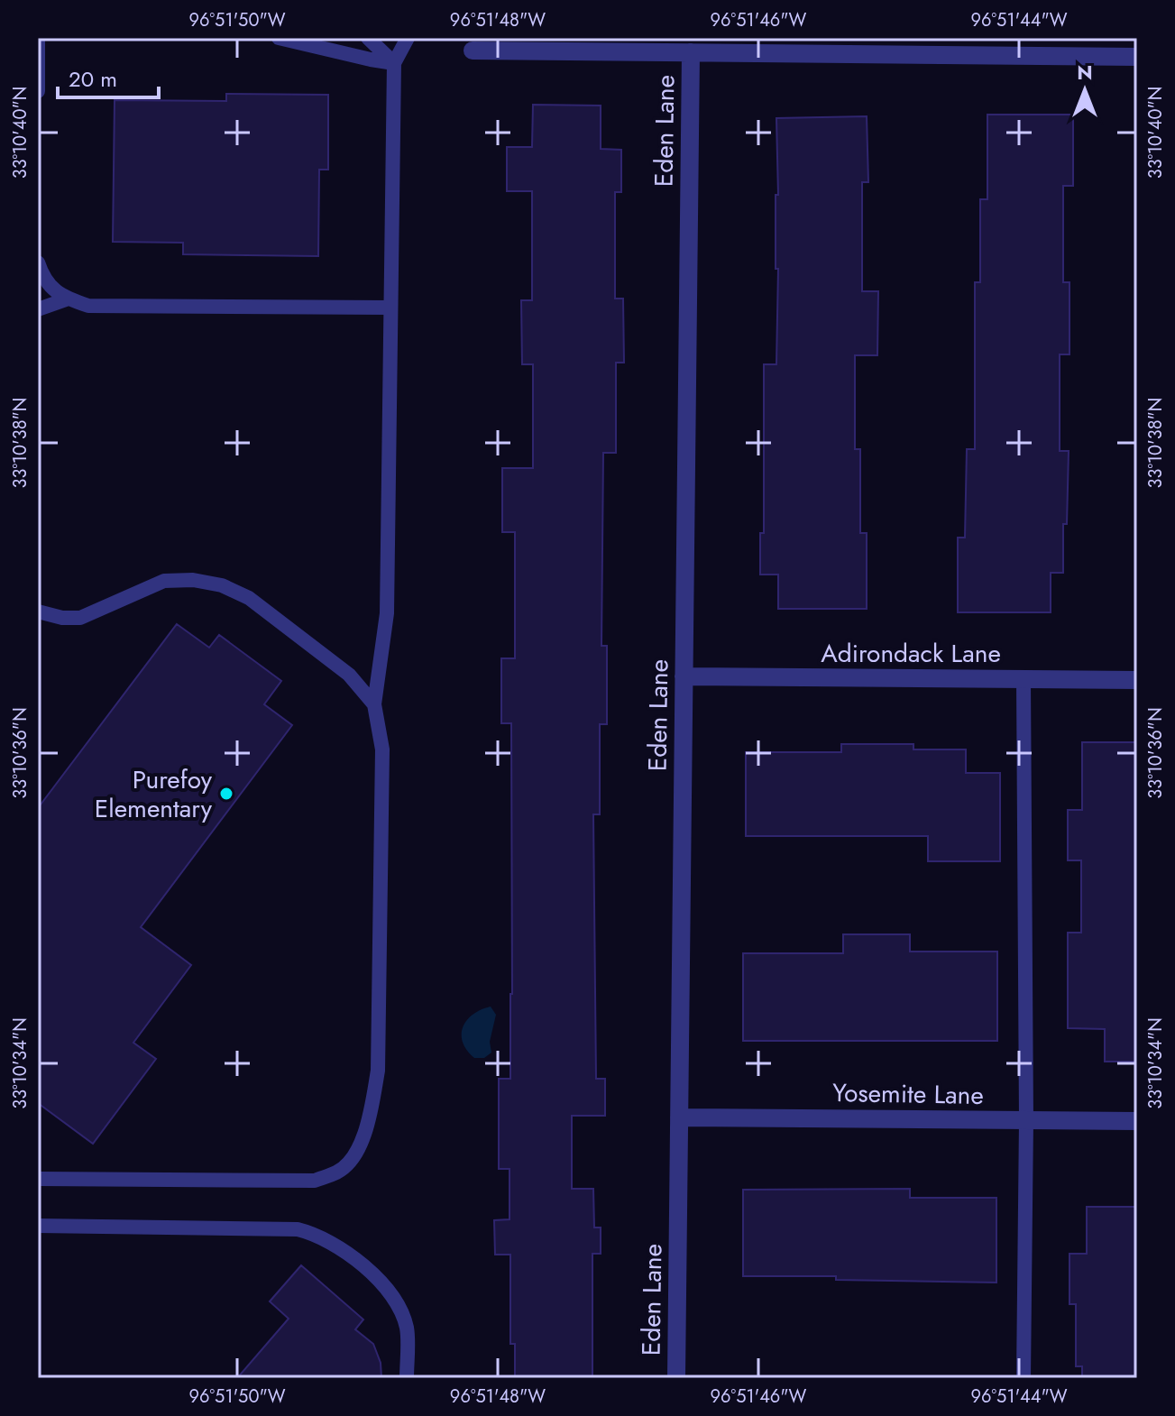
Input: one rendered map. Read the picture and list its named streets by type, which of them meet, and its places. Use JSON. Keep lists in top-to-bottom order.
{
  "streets": {
    "street": ["Eden Lane", "Adirondack Lane", "Yosemite Lane"]
  },
  "crossings": [
    ["Eden Lane", "Adirondack Lane"],
    ["Eden Lane", "Yosemite Lane"]
  ],
  "places": ["Purefoy Elementary"],
  "scale_bar": "20 m",
  "north": "top",
  "coordinates": [
    "96°51'50\"W",
    "96°51'48\"W",
    "96°51'46\"W",
    "96°51'44\"W",
    "33°10'40\"N",
    "33°10'38\"N",
    "33°10'36\"N",
    "33°10'34\"N"
  ]
}
